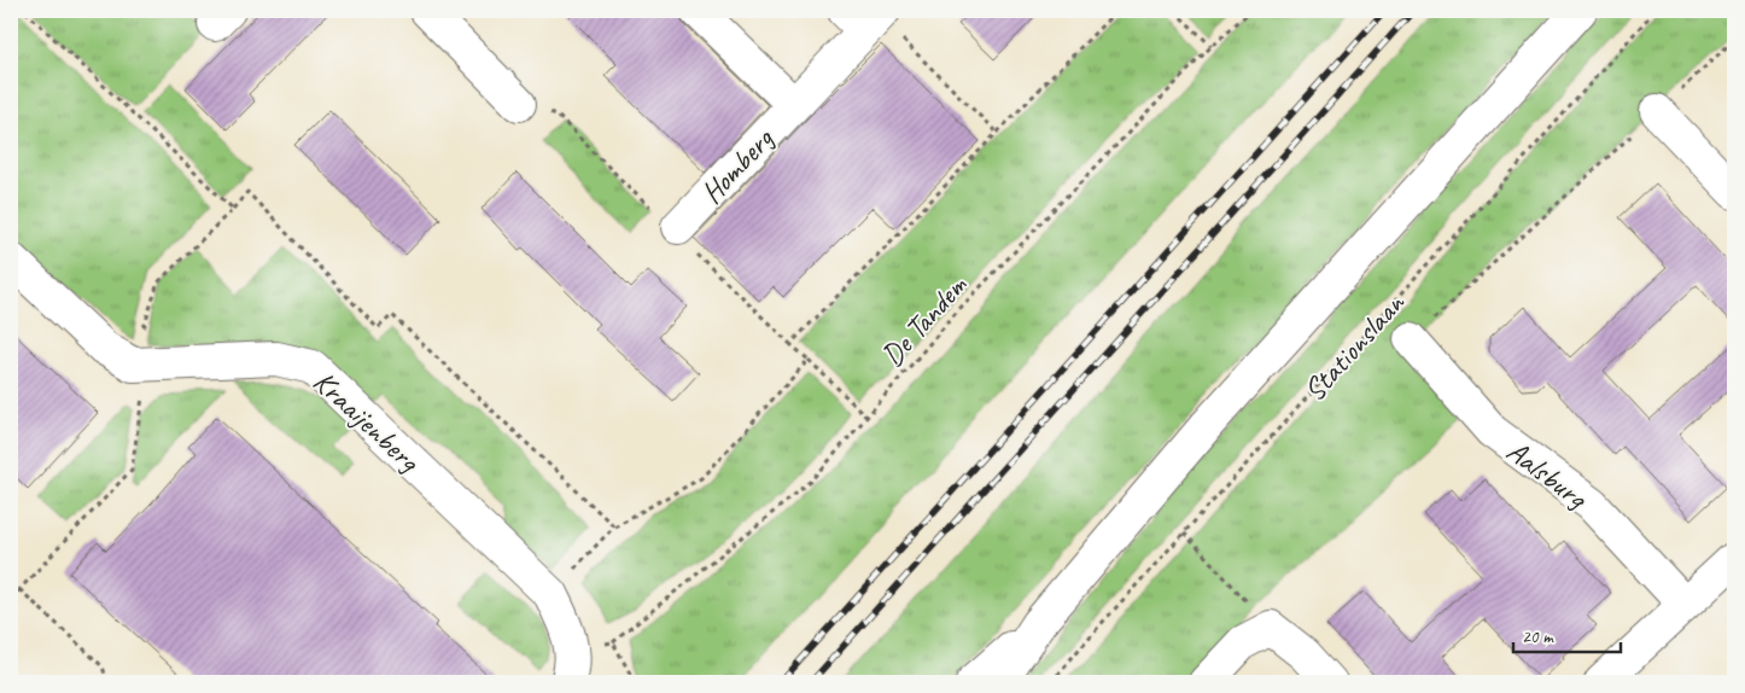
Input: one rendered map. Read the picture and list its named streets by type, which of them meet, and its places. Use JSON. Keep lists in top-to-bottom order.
{
  "streets": {
    "street": [
      "Homberg",
      "Stationslaan",
      "Kraaijenberg",
      "Aalsburg"
    ],
    "path": ["De Tandem"]
  },
  "scale_bar": "20 m"
}
